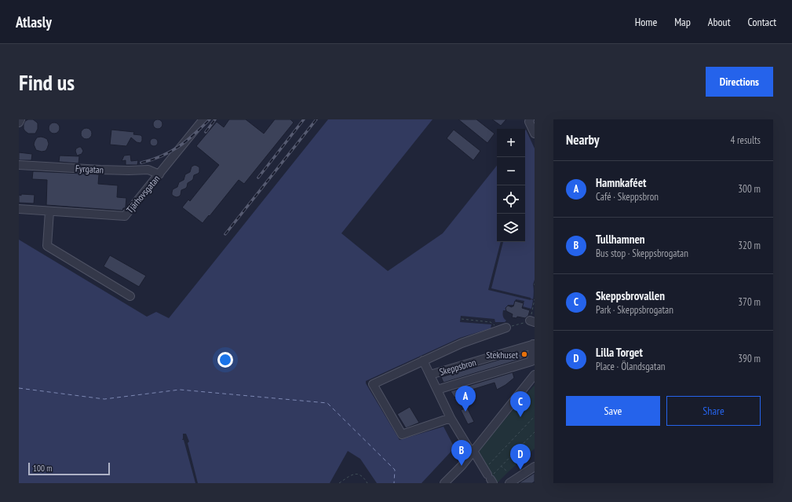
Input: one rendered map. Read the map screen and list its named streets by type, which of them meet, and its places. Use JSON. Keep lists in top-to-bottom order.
{
  "streets": {
    "street": ["Fyrgatan", "Tjärhovsgatan", "Skeppsbron"]
  },
  "crossings": [
    ["Fyrgatan", "Tjärhovsgatan"]
  ],
  "places": ["Stekhuset"],
  "scale_bar": "100 m",
  "page": {
    "header": "Atlasly",
    "nav": [
      "Home",
      "Map",
      "About",
      "Contact"
    ],
    "buttons": [
      "Directions",
      ["Save", "Share"]
    ],
    "title": "Find us",
    "heading": ["Nearby", "4 results"],
    "map_buttons": ["+", "−"],
    "list": [
      {
        "mark": "A",
        "name": "Hamnkaféet",
        "note": "Café · Skeppsbron",
        "value": "300 m"
      },
      {
        "mark": "B",
        "name": "Tullhamnen",
        "note": "Bus stop · Skeppsbrogatan",
        "value": "320 m"
      },
      {
        "mark": "C",
        "name": "Skeppsbrovallen",
        "note": "Park · Skeppsbrogatan",
        "value": "370 m"
      },
      {
        "mark": "D",
        "name": "Lilla Torget",
        "note": "Place · Ölandsgatan",
        "value": "390 m"
      }
    ],
    "pins": [
      "A",
      "C",
      "B",
      "D"
    ],
    "scale": "100 m"
  }
}
